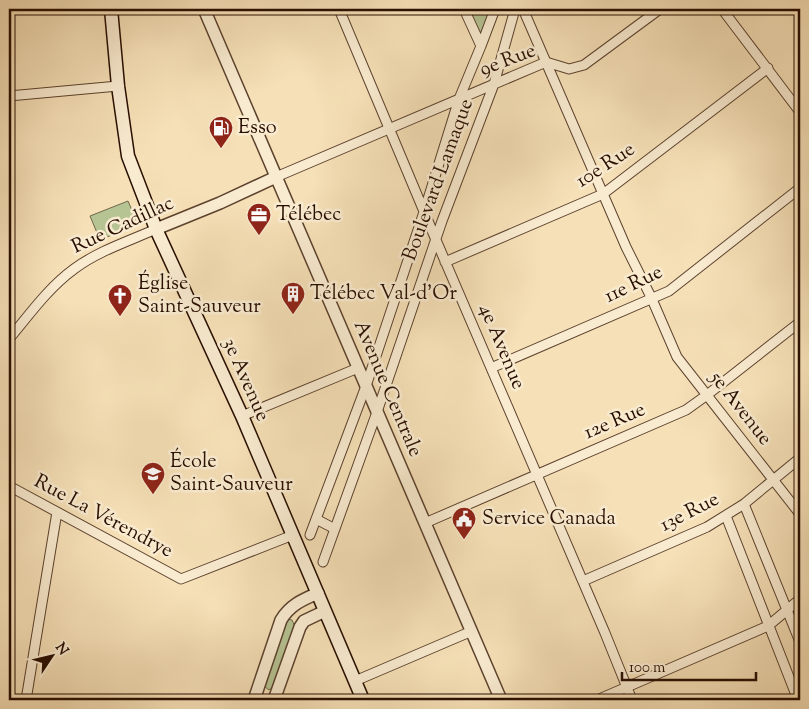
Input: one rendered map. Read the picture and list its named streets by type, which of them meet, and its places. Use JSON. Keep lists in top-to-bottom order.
{
  "streets": {
    "main road": ["3e Avenue"],
    "street": [
      "9e Rue",
      "10e Rue",
      "Boulevard Lamaque",
      "Rue Cadillac",
      "11e Rue",
      "4e Avenue",
      "Avenue Centrale",
      "5e Avenue",
      "12e Rue",
      "13e Rue",
      "Rue La Vérendrye"
    ]
  },
  "crossings": [
    ["9e Rue", "Boulevard Lamaque"],
    ["9e Rue", "Rue Cadillac"],
    ["9e Rue", "4e Avenue"],
    ["9e Rue", "Avenue Centrale"],
    ["9e Rue", "5e Avenue"],
    ["10e Rue", "4e Avenue"],
    ["10e Rue", "5e Avenue"],
    ["Boulevard Lamaque", "4e Avenue"],
    ["Boulevard Lamaque", "Avenue Centrale"],
    ["Rue Cadillac", "3e Avenue"],
    ["Rue Cadillac", "Avenue Centrale"],
    ["11e Rue", "4e Avenue"],
    ["11e Rue", "5e Avenue"],
    ["4e Avenue", "12e Rue"],
    ["4e Avenue", "13e Rue"],
    ["3e Avenue", "Rue La Vérendrye"],
    ["Avenue Centrale", "12e Rue"],
    ["5e Avenue", "12e Rue"],
    ["5e Avenue", "13e Rue"]
  ],
  "places": {
    "fuel station": ["Esso"],
    "office": ["Télébec"],
    "building": ["Télébec Val-d'Or"],
    "church": ["Église Saint-Sauveur"],
    "school or university": ["École Saint-Sauveur"],
    "public building": ["Service Canada"]
  },
  "scale_bar": "100 m",
  "north": "top right"
}
